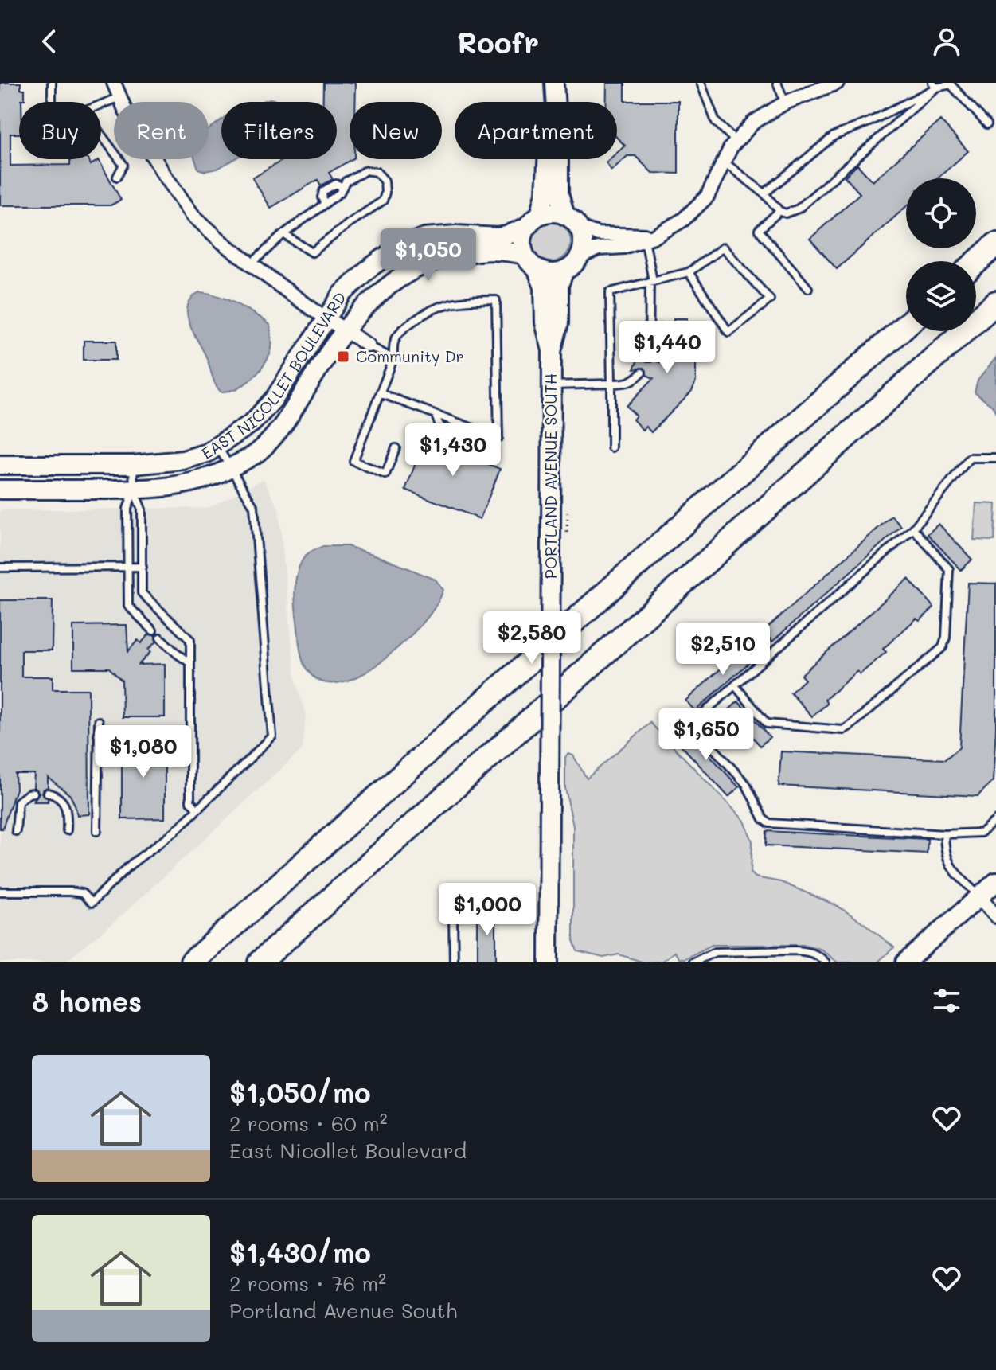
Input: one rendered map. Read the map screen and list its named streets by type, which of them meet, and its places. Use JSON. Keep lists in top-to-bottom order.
{
  "streets": {
    "street": ["EAST NICOLLET BOULEVARD", "PORTLAND AVENUE SOUTH"]
  },
  "crossings": [
    ["EAST NICOLLET BOULEVARD", "PORTLAND AVENUE SOUTH"]
  ],
  "places": {
    "transit": ["Community Dr"]
  },
  "page": {
    "header": "Roofr",
    "chip": [
      "Buy",
      "Rent",
      "Filters",
      "New",
      "Apartment"
    ],
    "price": [
      "$1,050",
      "$1,440",
      "$1,430",
      "$2,580",
      "$2,510",
      "$1,650",
      "$1,080",
      "$1,000"
    ],
    "heading": "8 homes",
    "list": [
      {
        "name": "$1,050/mo",
        "note": "2 rooms · 60 m² · East Nicollet Boulevard"
      },
      {
        "name": "$1,430/mo",
        "note": "2 rooms · 76 m² · Portland Avenue South"
      }
    ]
  }
}
